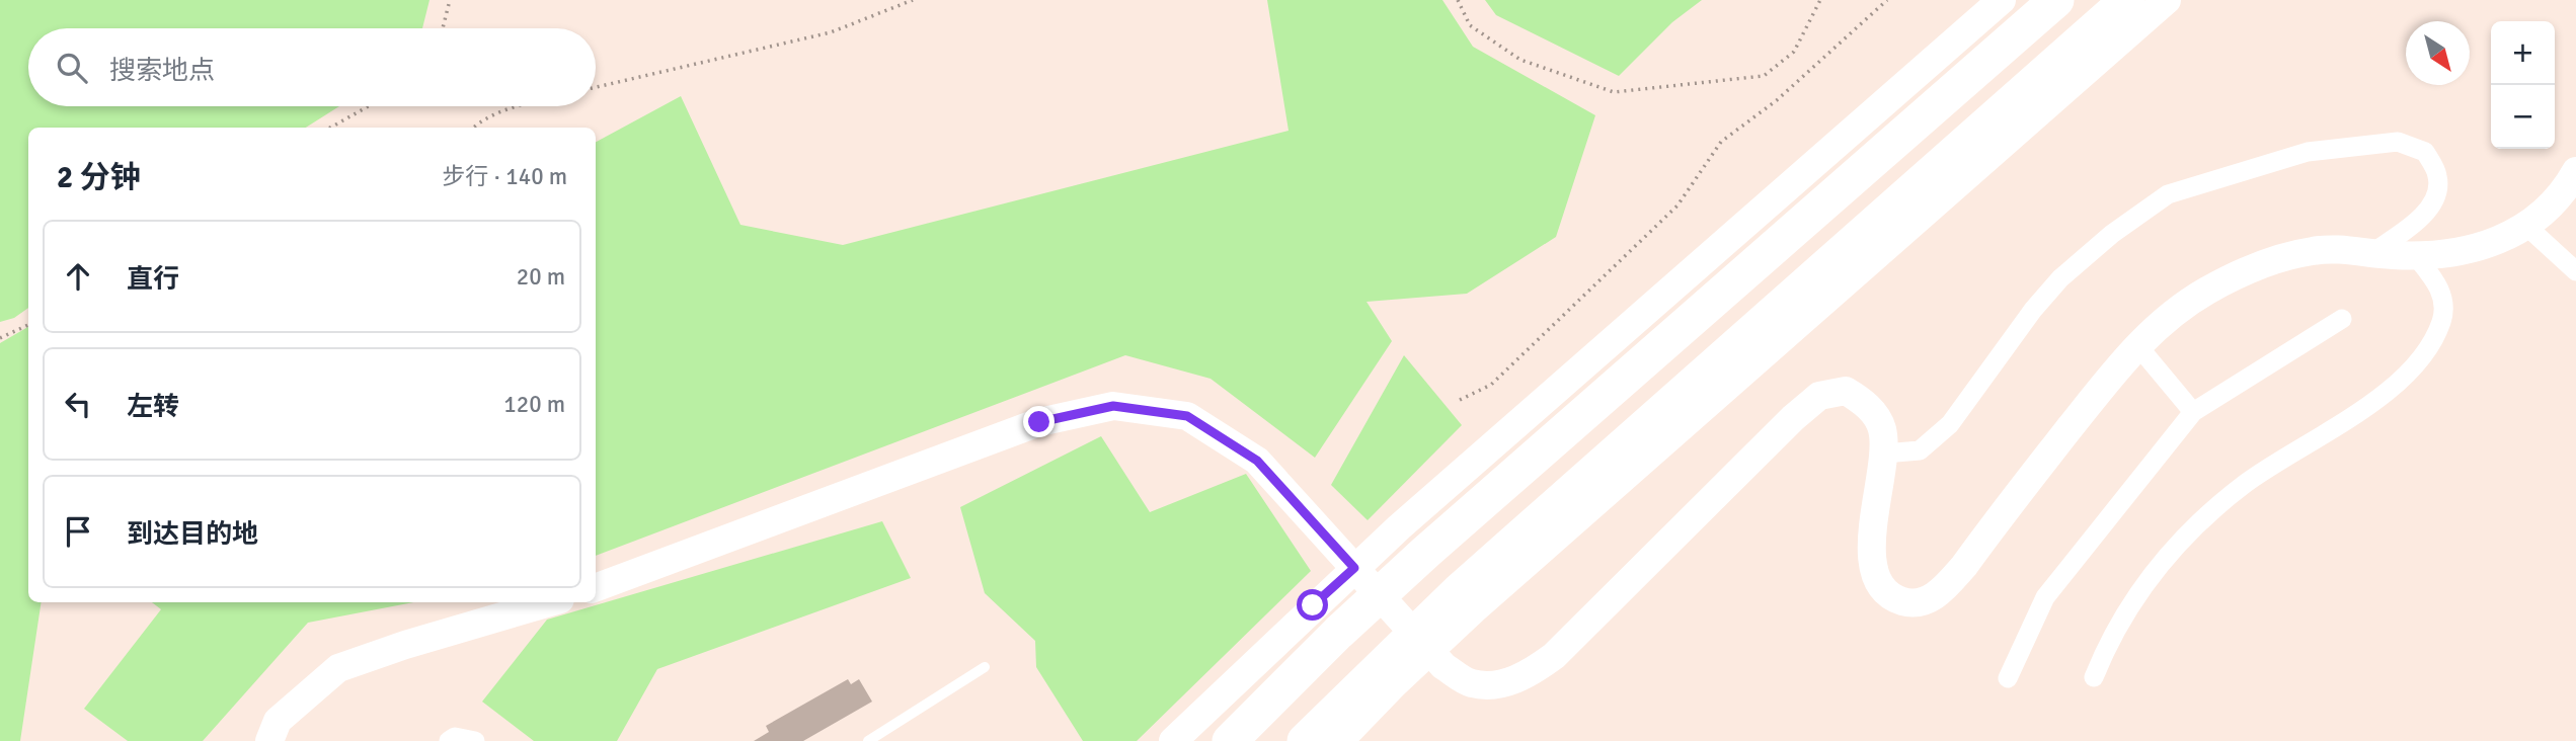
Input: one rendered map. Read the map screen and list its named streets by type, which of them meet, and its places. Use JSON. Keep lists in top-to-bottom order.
{
  "north": "bottom right",
  "page": {
    "map_buttons": ["+", "−"],
    "search": "搜索地点",
    "heading": ["2 分钟", "步行 · 140 m"],
    "list": [
      ["直行", "20 m"],
      ["左转", "120 m"],
      "到达目的地"
    ]
  }
}
